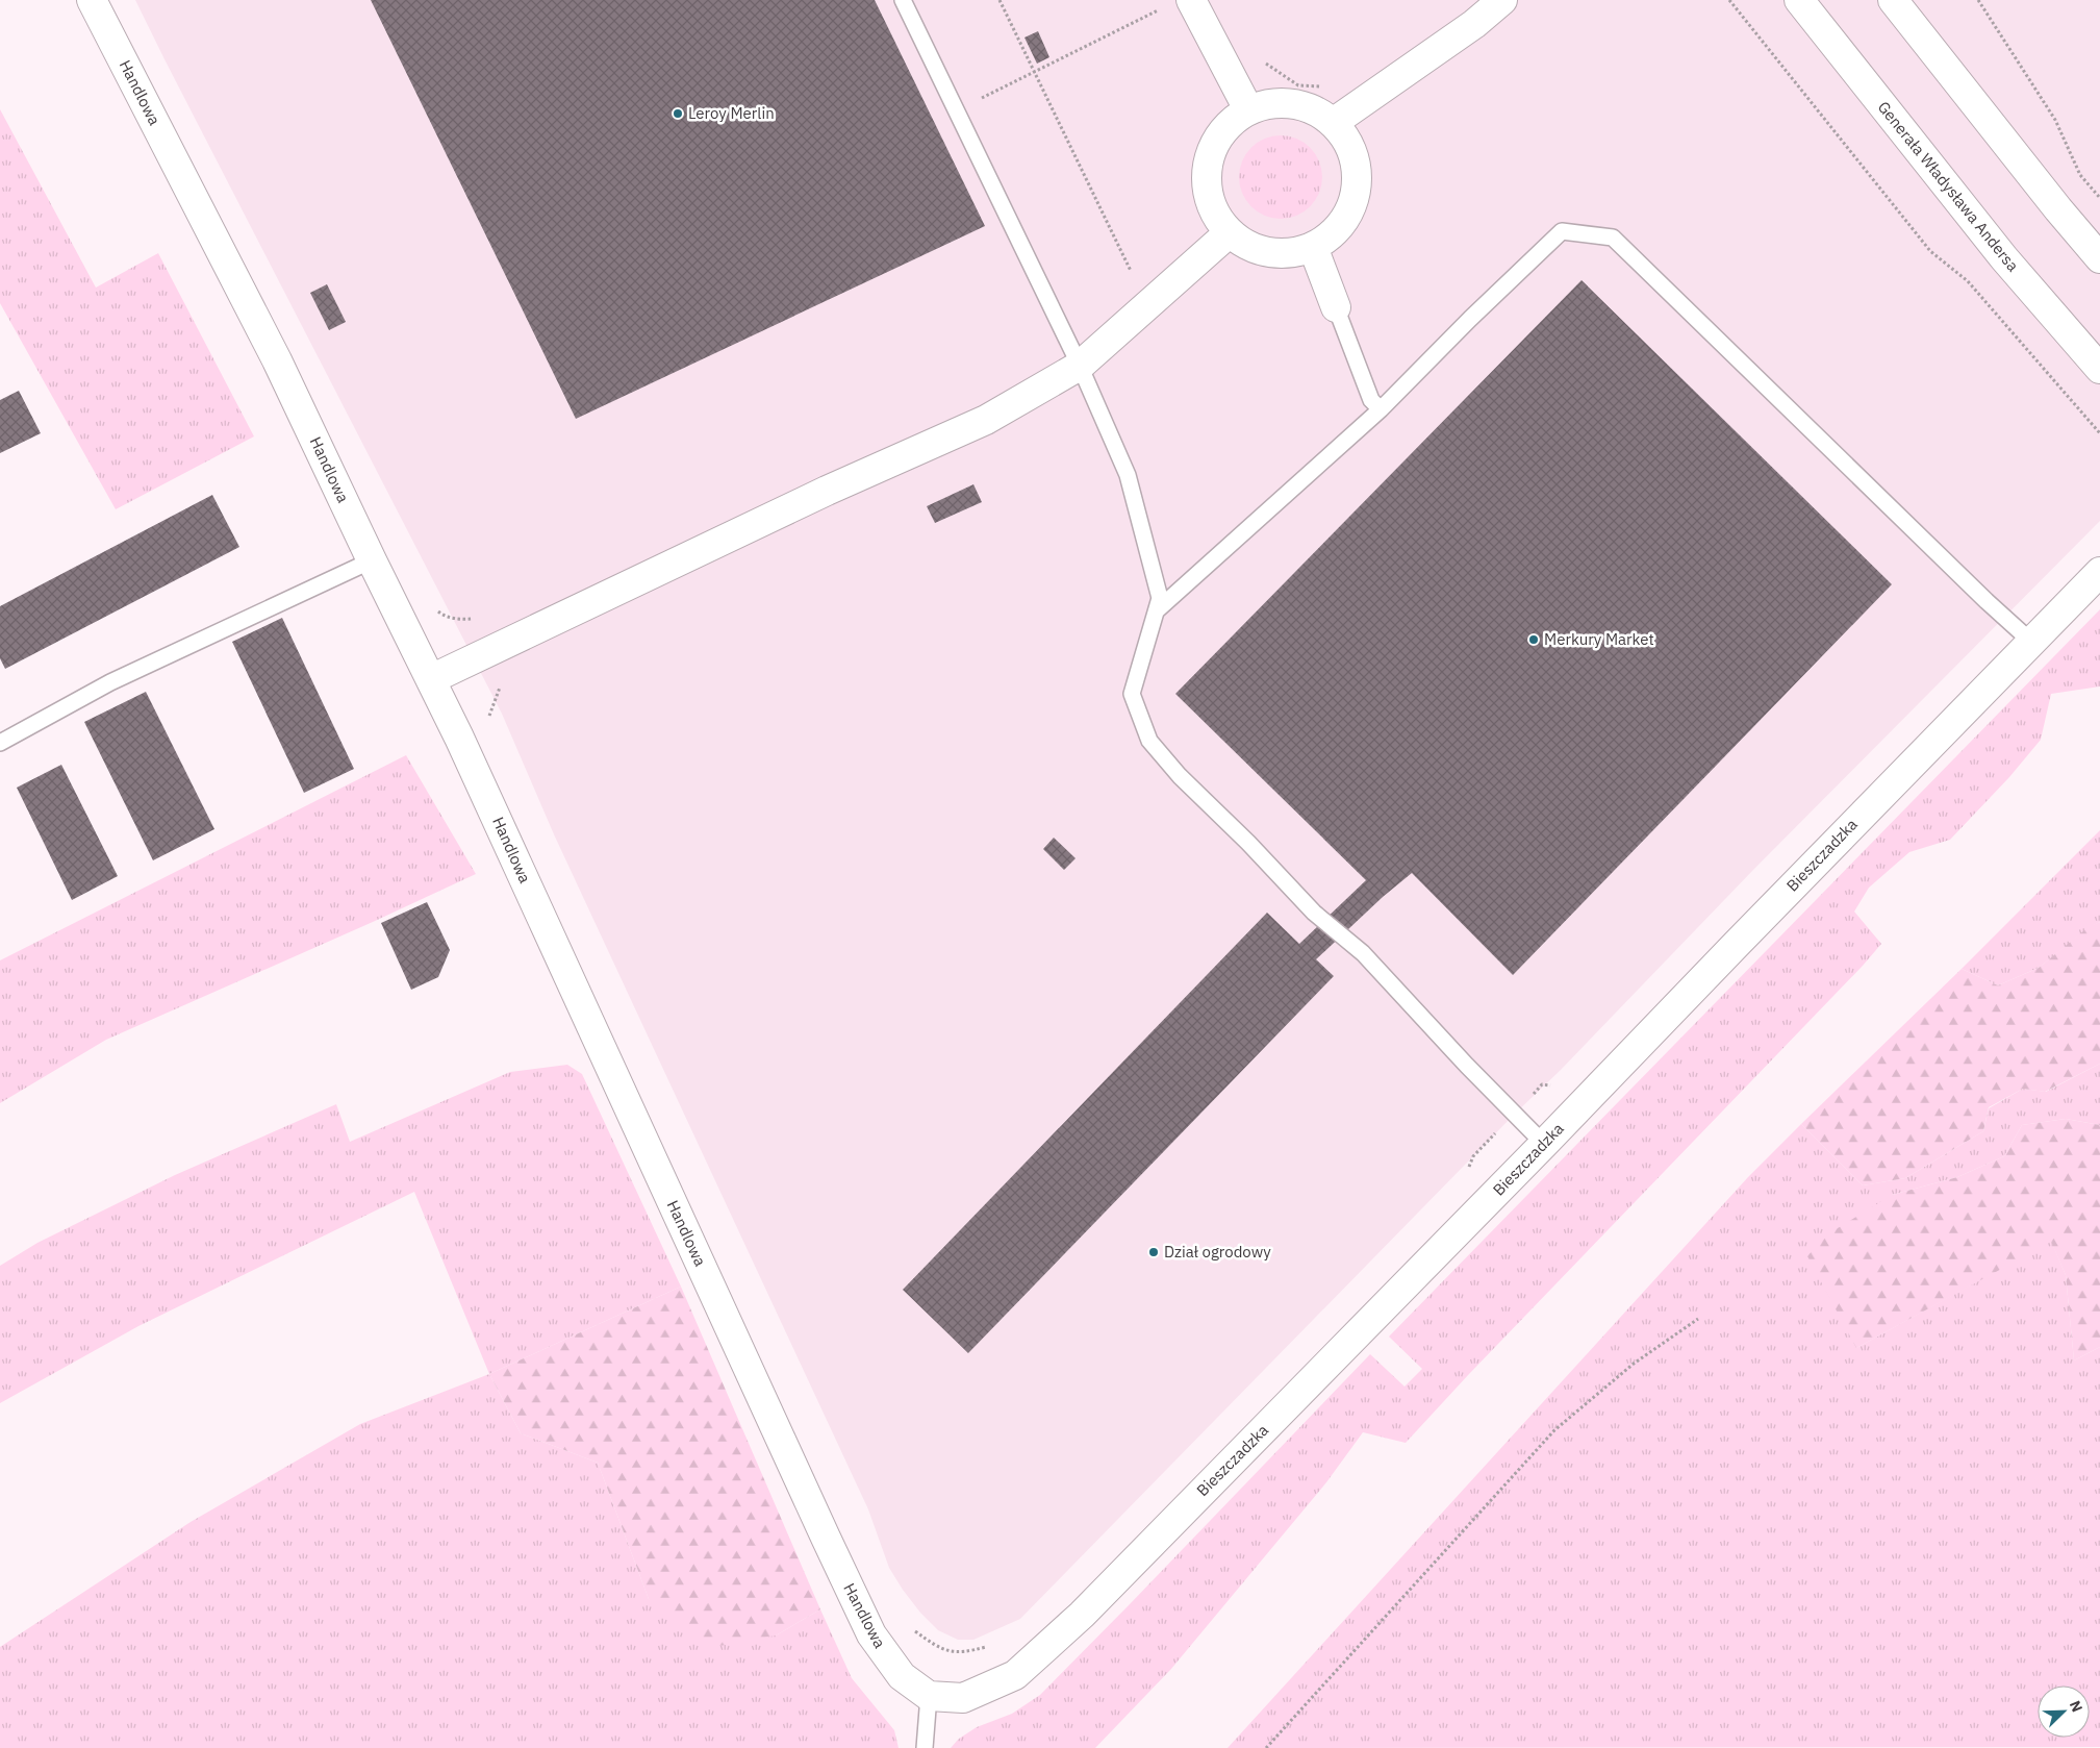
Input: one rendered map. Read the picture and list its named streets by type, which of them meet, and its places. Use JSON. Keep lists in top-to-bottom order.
{
  "streets": {
    "street": ["Handlowa", "Generała Władysława Andersa", "Bieszczadzka"]
  },
  "crossings": [
    ["Handlowa", "Bieszczadzka"]
  ],
  "places": ["Leroy Merlin", "Merkury Market", "Dział ogrodowy"],
  "north": "top right"
}
